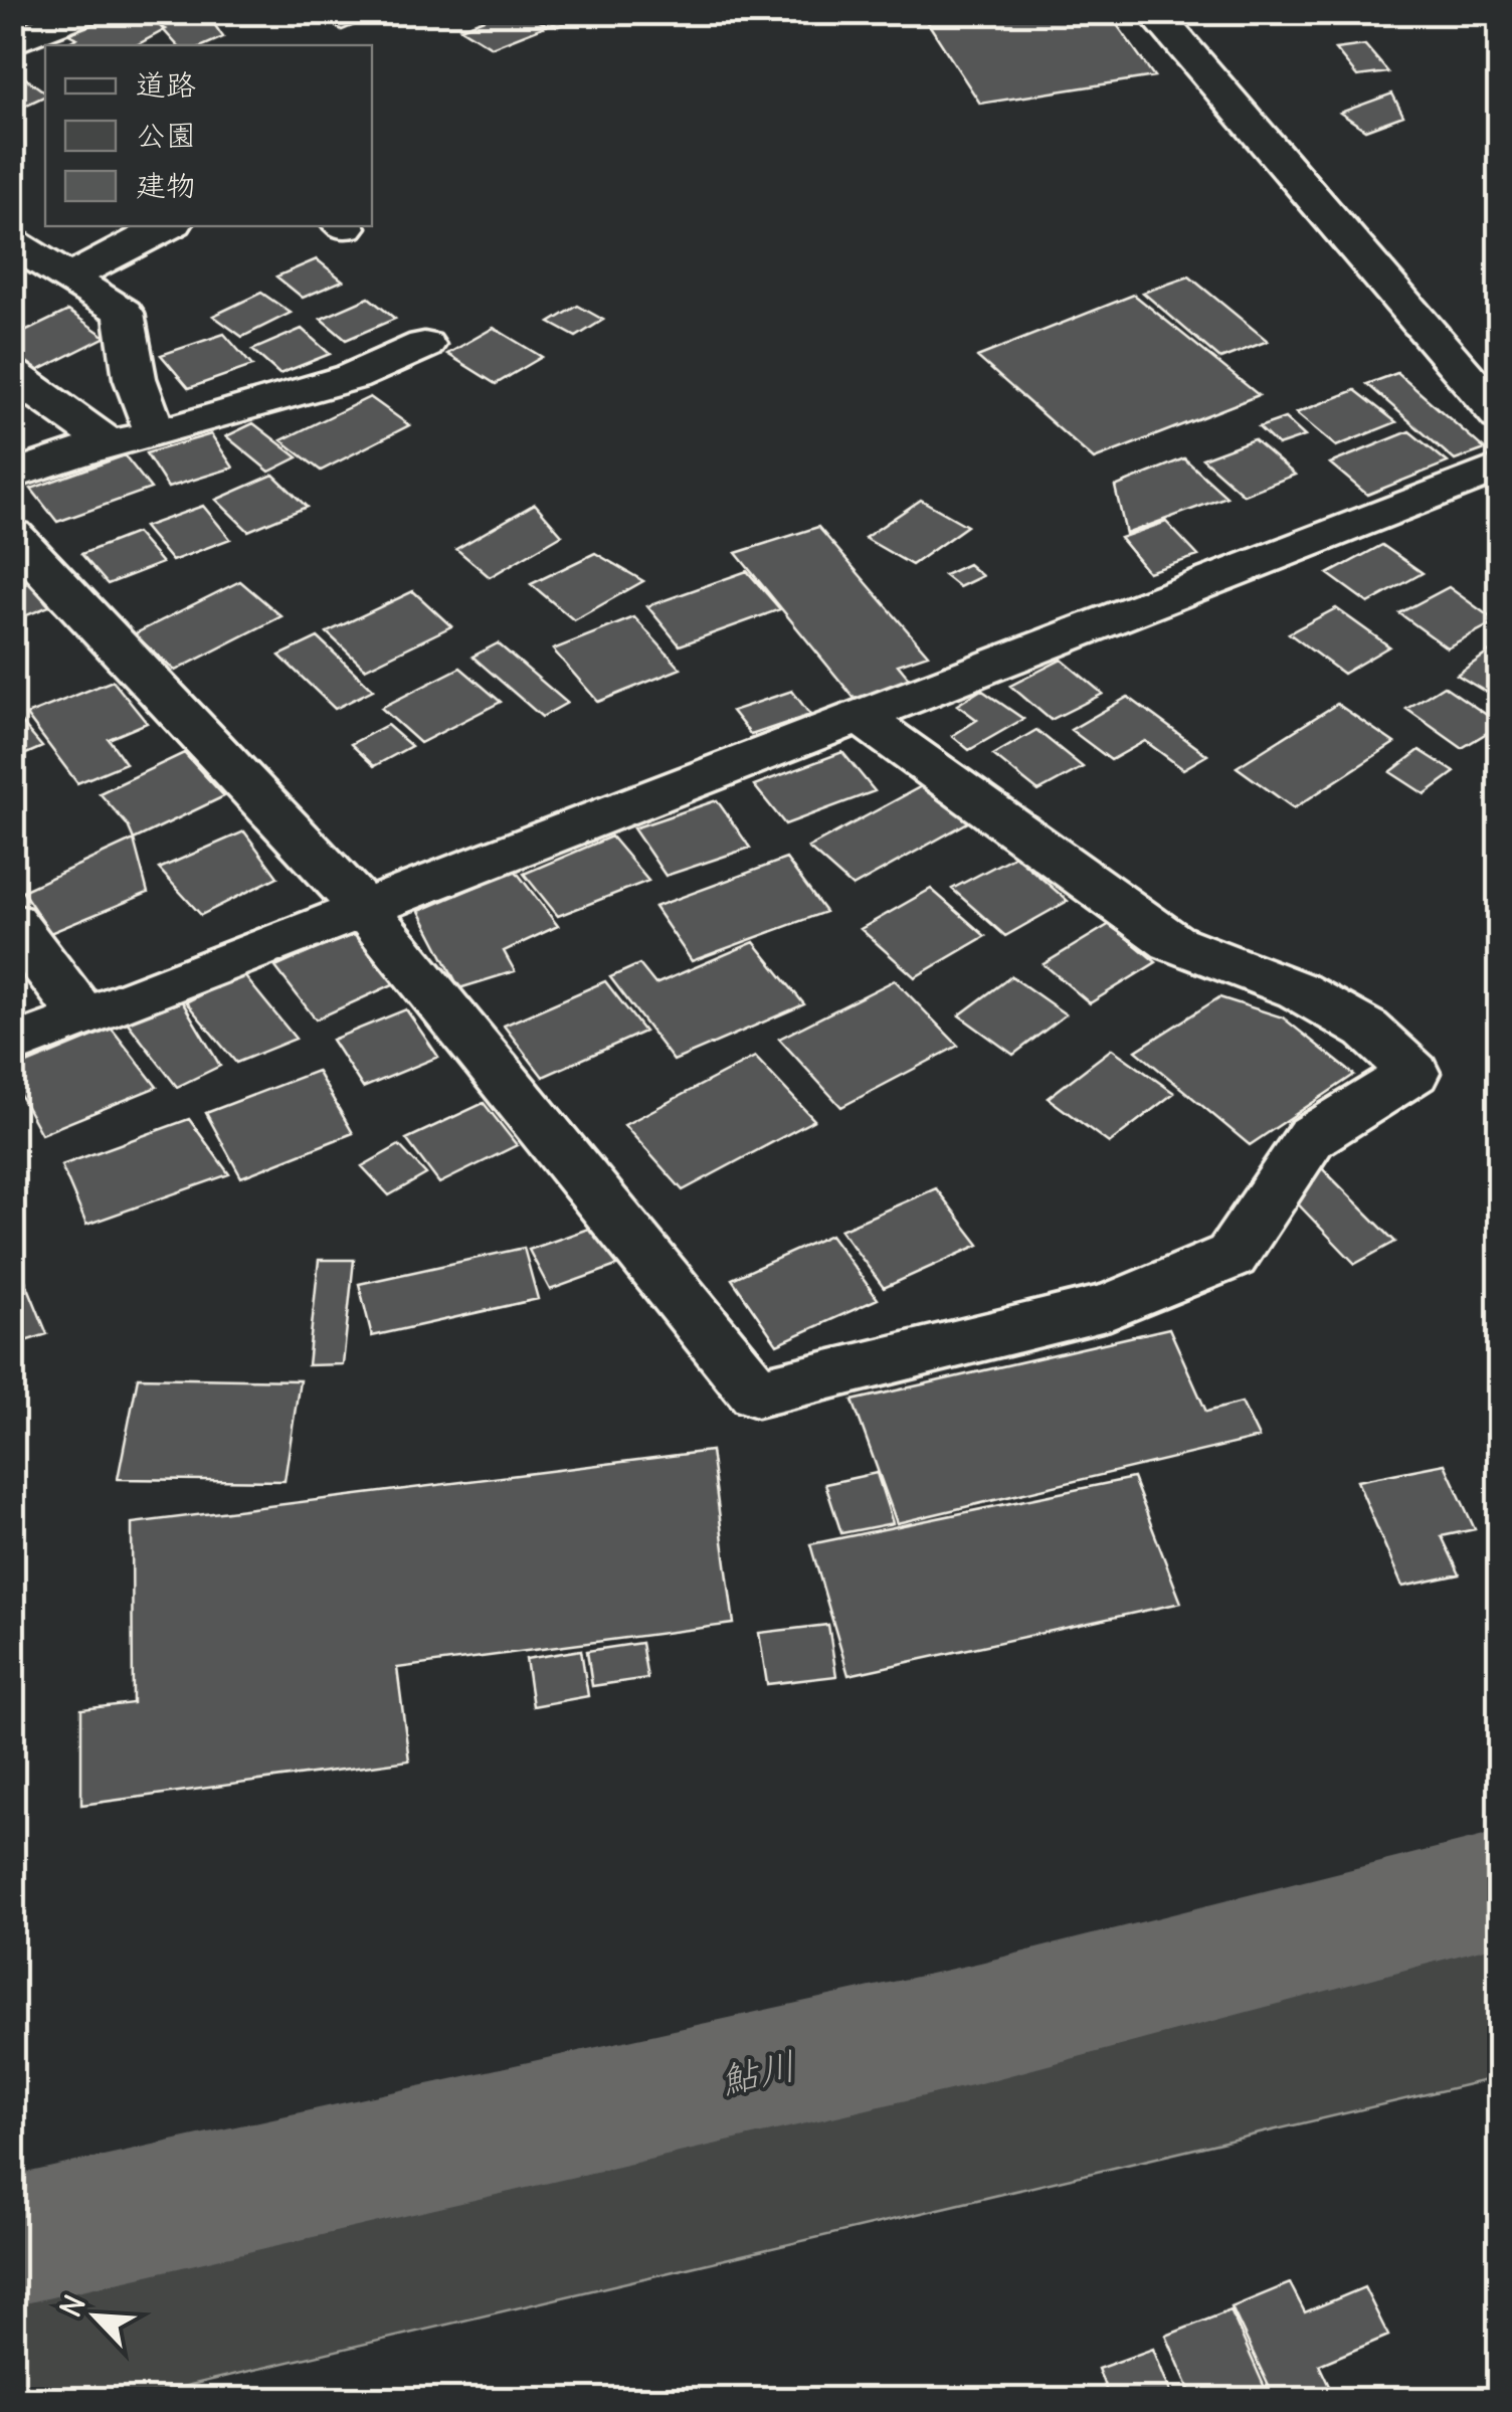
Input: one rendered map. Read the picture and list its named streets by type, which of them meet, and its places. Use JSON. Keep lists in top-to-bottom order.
{
  "water": ["鮎川"],
  "legend": ["道路", "公園", "建物"],
  "north": "top left"
}
